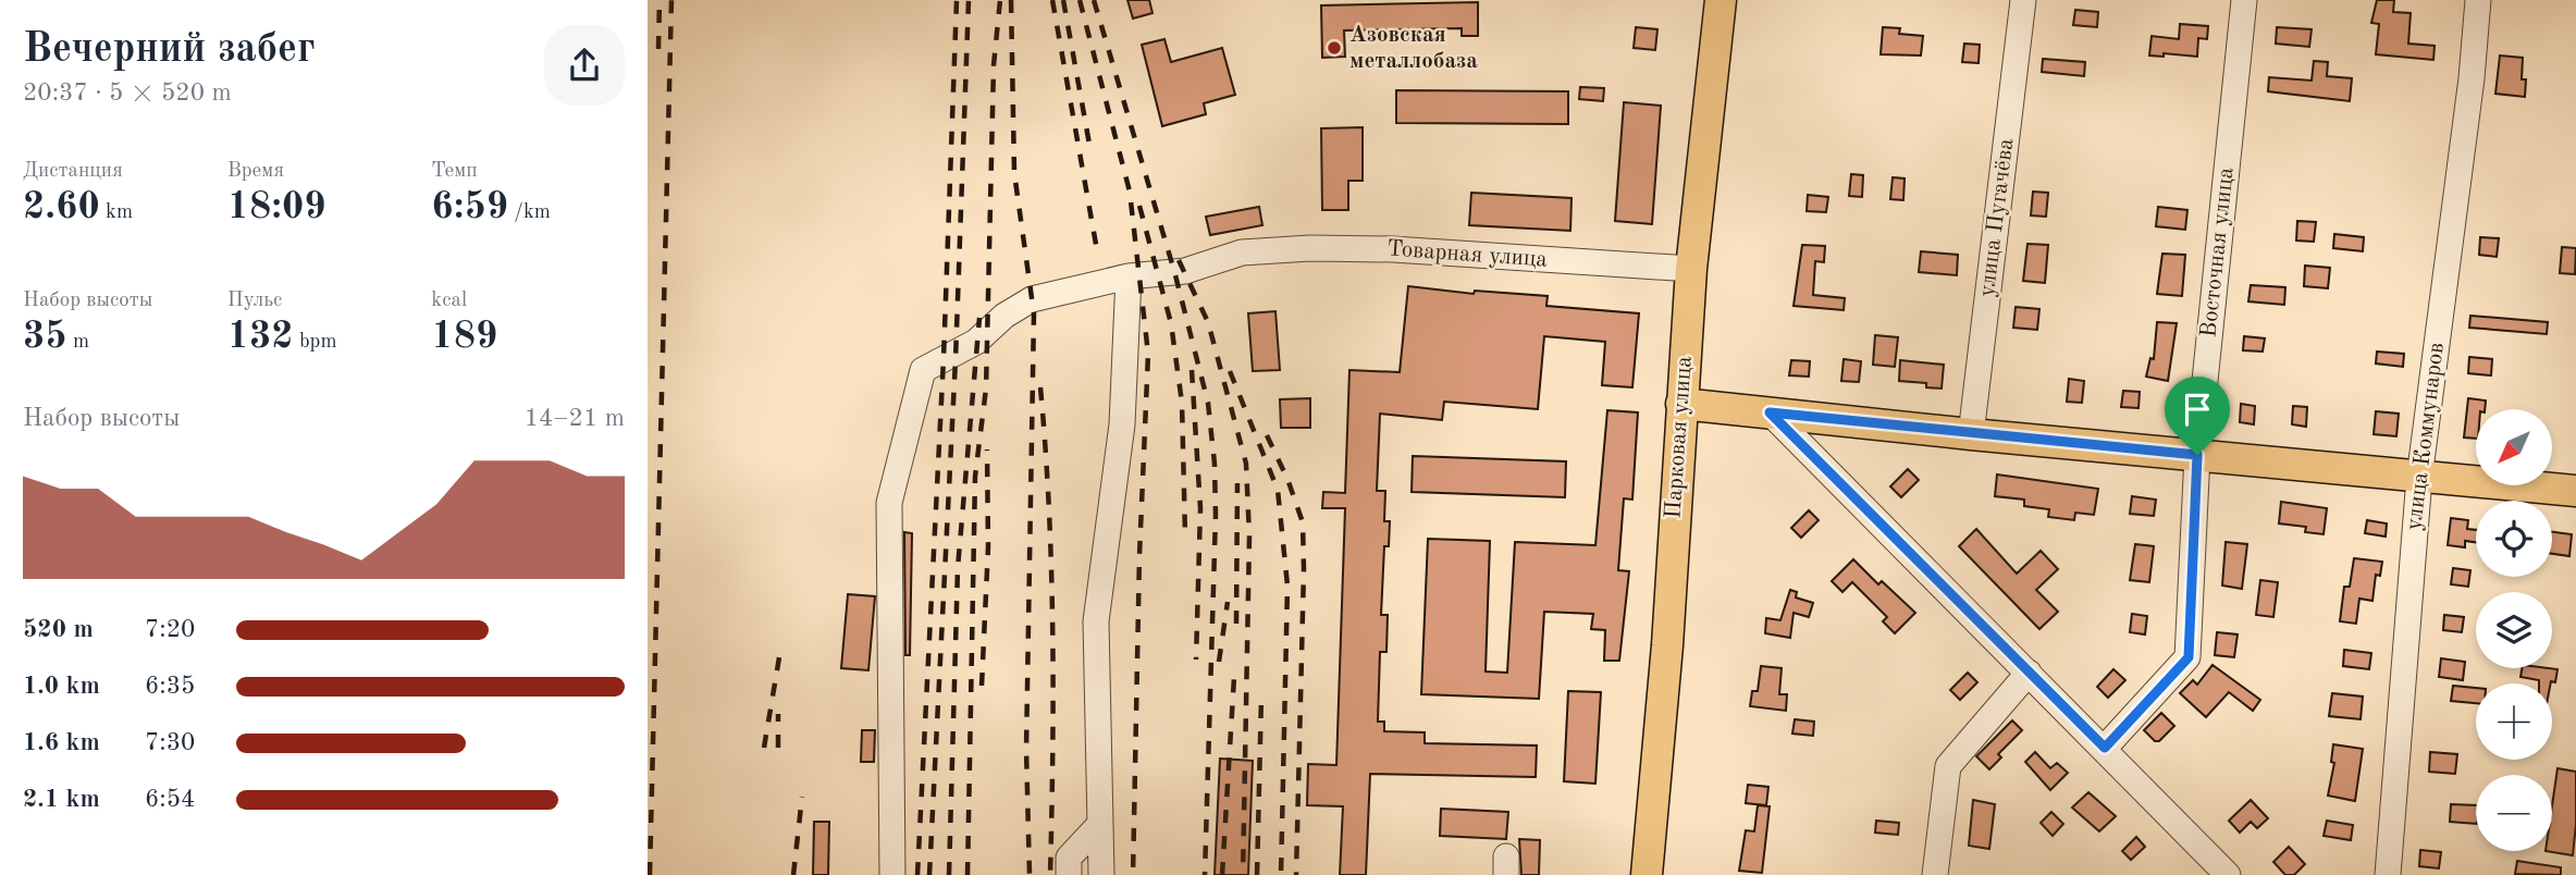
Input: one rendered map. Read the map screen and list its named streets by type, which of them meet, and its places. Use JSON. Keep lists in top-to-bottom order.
{
  "streets": {
    "main road": ["Парковая улица"],
    "street": [
      "улица Пугачёва",
      "Восточная улица",
      "Товарная улица",
      "улица Коммунаров"
    ]
  },
  "crossings": [
    ["Товарная улица", "Парковая улица"]
  ],
  "places": ["Азовская металлобаза"],
  "north": "bottom left",
  "page": {
    "heading": ["Вечерний забег", "20:37 · 5 × 520 m"],
    "stats": [
      ["Дистанция", "2.60 km"],
      ["Время", "18:09"],
      ["Темп", "6:59 /km"],
      ["Набор высоты", "35 m"],
      ["Пульс", "132 bpm"],
      ["kcal", "189"]
    ],
    "chart": ["Набор высоты", "14–21 m"],
    "map_buttons": ["+", "−"],
    "list": [
      {
        "name": "520 m",
        "note": "7:20"
      },
      {
        "name": "1.0 km",
        "note": "6:35"
      },
      {
        "name": "1.6 km",
        "note": "7:30"
      },
      {
        "name": "2.1 km",
        "note": "6:54"
      }
    ]
  }
}
